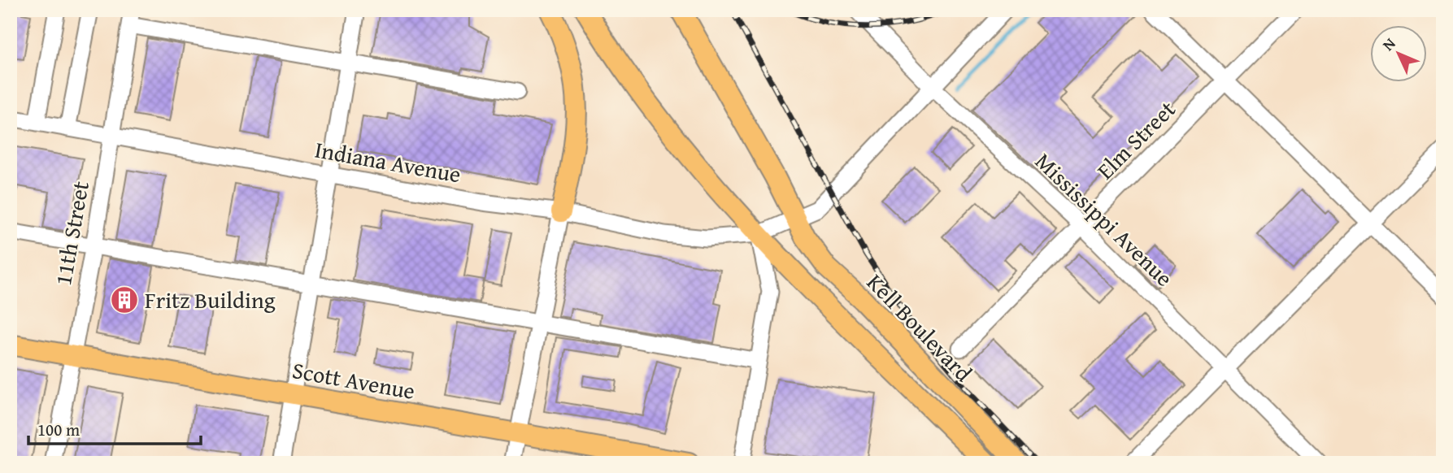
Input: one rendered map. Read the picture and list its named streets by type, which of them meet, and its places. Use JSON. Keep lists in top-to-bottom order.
{
  "streets": {
    "main road": ["Kell Boulevard", "Scott Avenue"],
    "street": [
      "Elm Street",
      "Indiana Avenue",
      "Mississippi Avenue",
      "11th Street"
    ]
  },
  "crossings": [
    ["Elm Street", "Mississippi Avenue"],
    ["Indiana Avenue", "Mississippi Avenue"],
    ["Indiana Avenue", "11th Street"],
    ["Indiana Avenue", "Kell Boulevard"],
    ["11th Street", "Scott Avenue"]
  ],
  "places": {
    "building": ["Fritz Building"]
  },
  "scale_bar": "100 m",
  "north": "top left"
}
